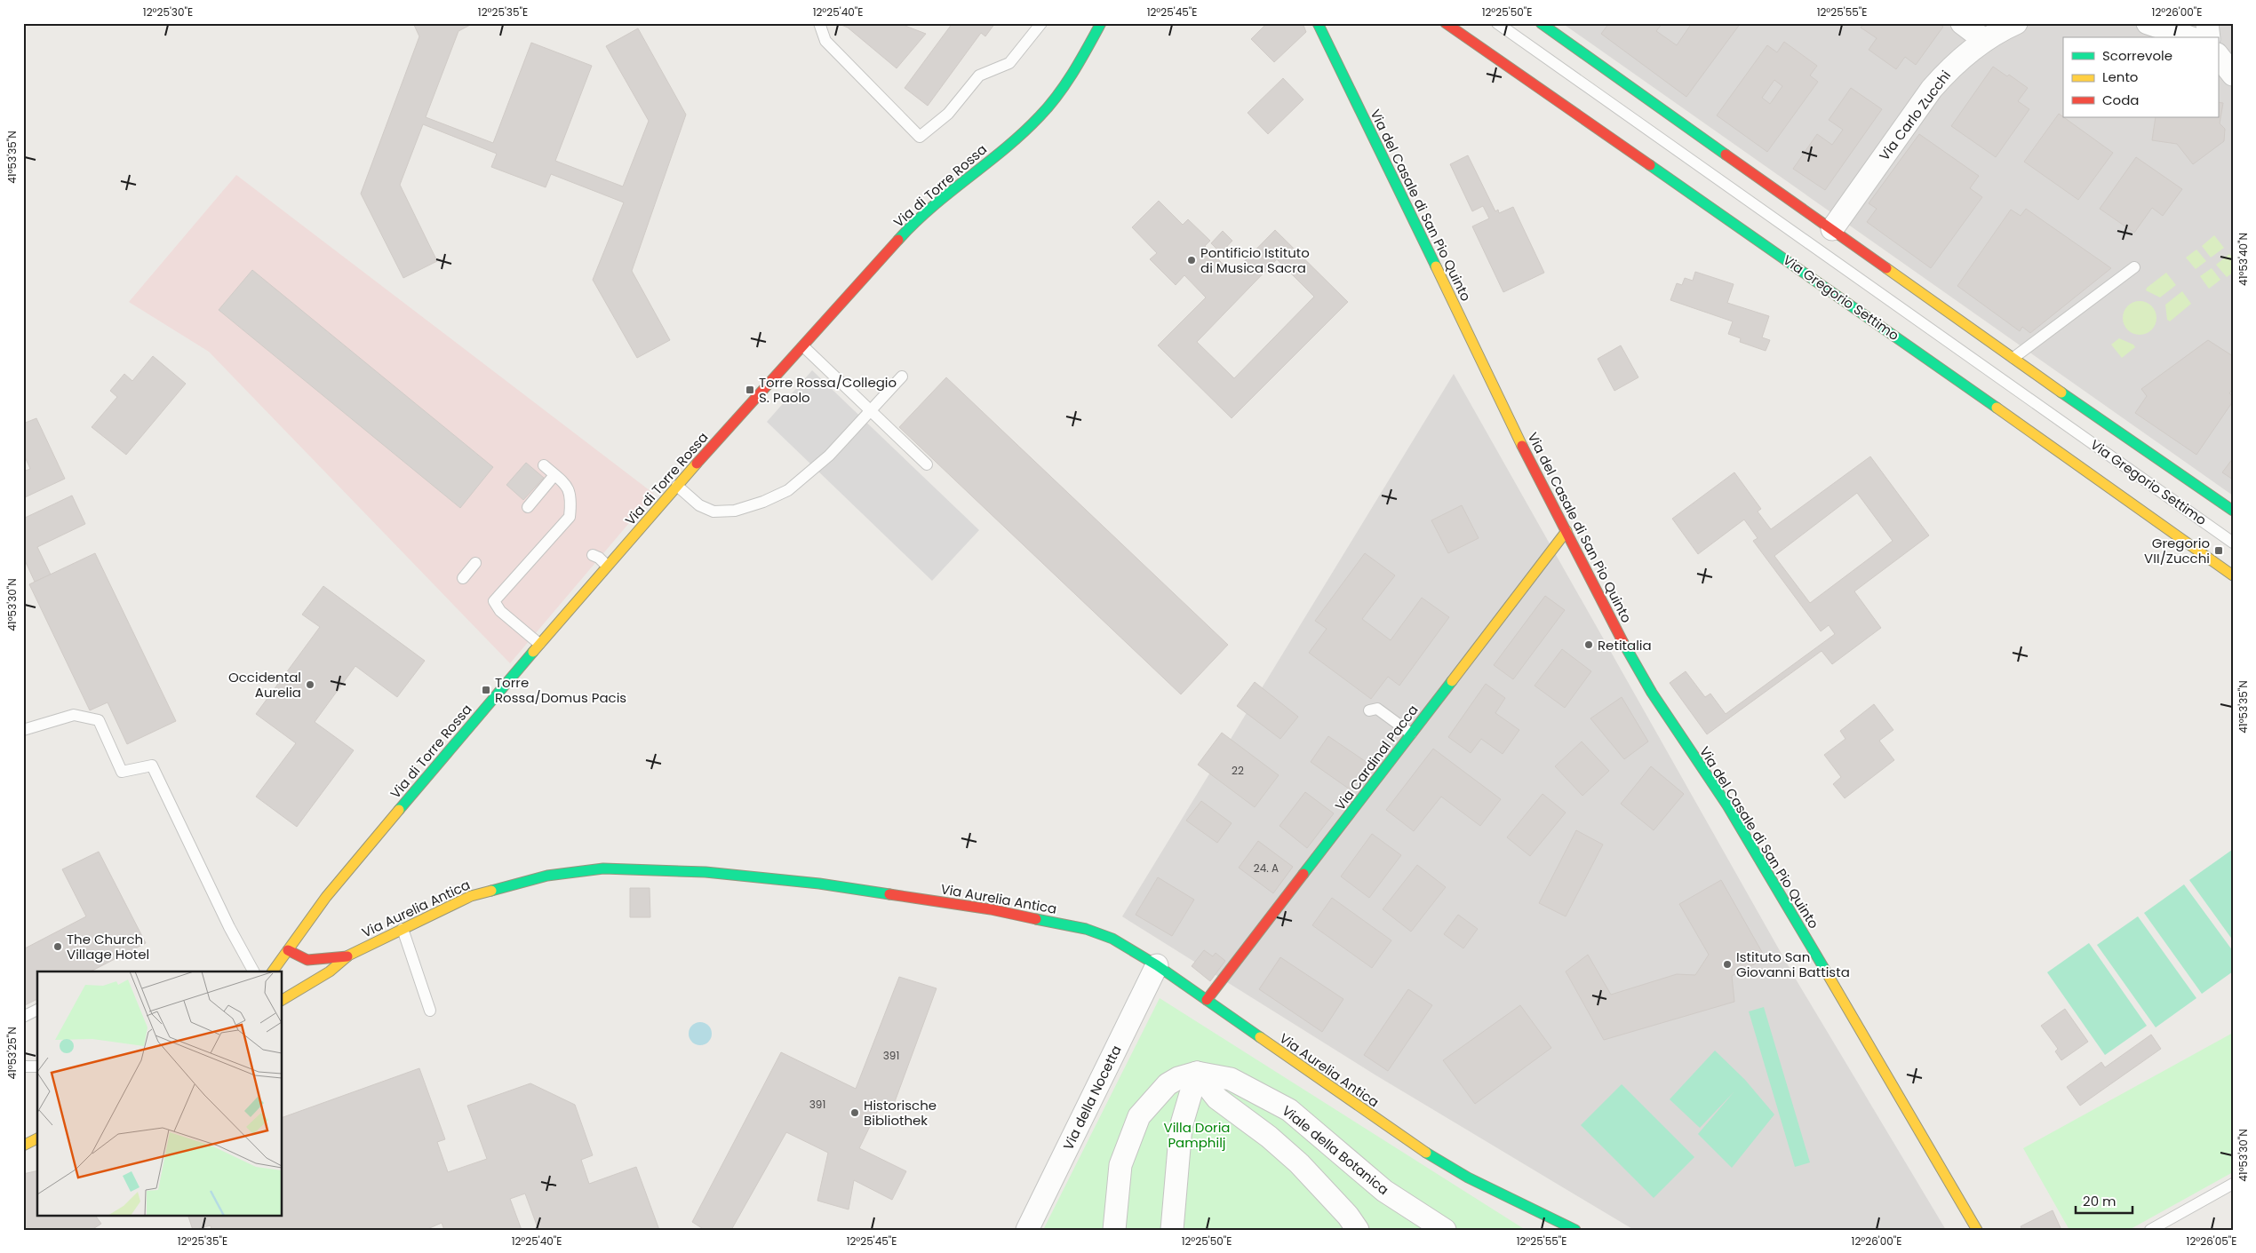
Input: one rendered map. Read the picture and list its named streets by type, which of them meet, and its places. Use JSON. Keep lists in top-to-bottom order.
{
  "streets": {
    "main road": [
      "Via di Torre Rossa",
      "Via del Casale di San Pio Quinto",
      "Via Gregorio Settimo",
      "Via Cardinal Pacca",
      "Via Aurelia Antica"
    ],
    "street": ["Via Carlo Zucchi", "Via della Nocetta", "Viale della Botanica"]
  },
  "crossings": [
    ["Via Carlo Zucchi", "Via Gregorio Settimo"],
    ["Via di Torre Rossa", "Via Aurelia Antica"],
    ["Via del Casale di San Pio Quinto", "Via Cardinal Pacca"],
    ["Via Cardinal Pacca", "Via Aurelia Antica"],
    ["Via Aurelia Antica", "Via della Nocetta"]
  ],
  "parks": ["Villa Doria Pamphilj"],
  "places": {
    "other": [
      "Pontificio Istituto di Musica Sacra",
      "Retitalia",
      "Occidental Aurelia",
      "The Church Village Hotel",
      "Istituto San Giovanni Battista",
      "Historische Bibliothek"
    ],
    "transit": ["Torre Rossa/Collegio S. Paolo", "Gregorio VII/Zucchi", "Torre Rossa/Domus Pacis"]
  },
  "house_numbers": [
    "22",
    "24. A",
    "391",
    "391"
  ],
  "legend": ["Scorrevole", "Lento", "Coda"],
  "scale_bar": "20 m",
  "coordinates": [
    "12°25'30\"E",
    "12°25'35\"E",
    "12°25'40\"E",
    "12°25'45\"E",
    "12°25'50\"E",
    "12°25'55\"E",
    "12°26'00\"E",
    "41°53'35\"N",
    "41°53'40\"N",
    "41°53'30\"N",
    "41°53'25\"N",
    "12°26'05\"E"
  ]
}
